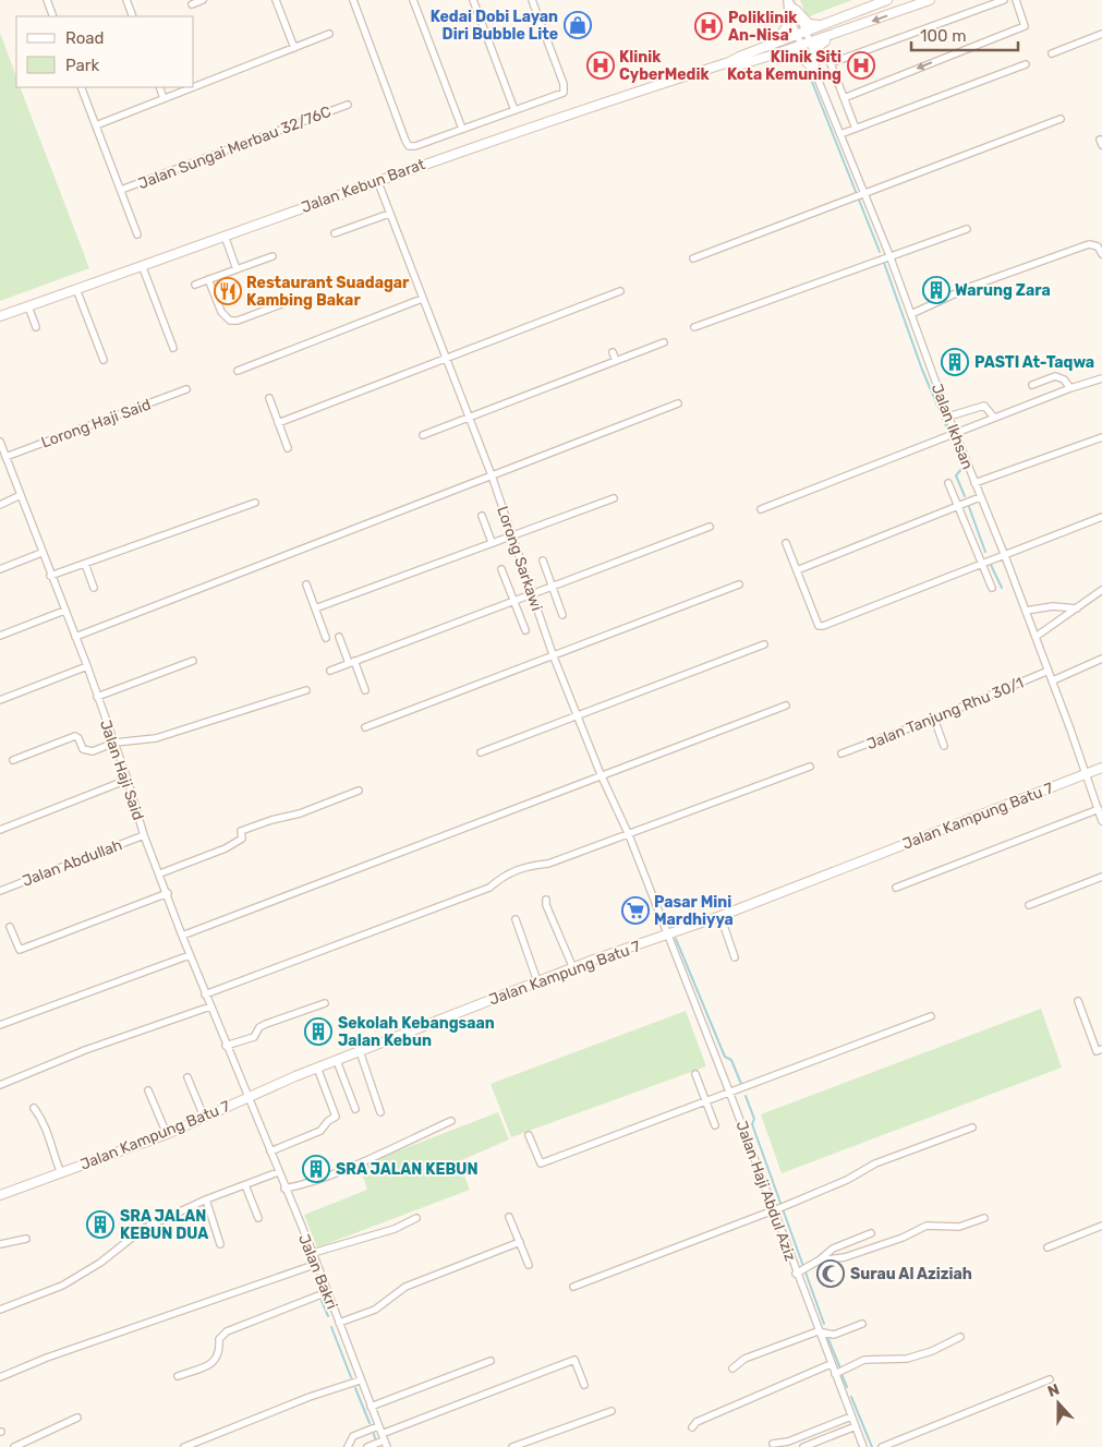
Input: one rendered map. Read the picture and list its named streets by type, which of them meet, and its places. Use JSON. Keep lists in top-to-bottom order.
{
  "streets": {
    "main road": ["Jalan Kebun Barat", "Jalan Kampung Batu 7"],
    "street": [
      "Jalan Sungai Merbau 32/76C",
      "Lorong Haji Said",
      "Jalan Ikhsan",
      "Lorong Sarkawi",
      "Jalan Tanjung Rhu 30/1",
      "Jalan Haji Said",
      "Jalan Abdullah",
      "Jalan Haji Abdul Aziz",
      "Jalan Bakri"
    ]
  },
  "crossings": [
    ["Jalan Kebun Barat", "Jalan Ikhsan"],
    ["Jalan Kebun Barat", "Lorong Sarkawi"],
    ["Lorong Haji Said", "Jalan Haji Said"],
    ["Jalan Ikhsan", "Jalan Tanjung Rhu 30/1"],
    ["Jalan Ikhsan", "Jalan Kampung Batu 7"],
    ["Lorong Sarkawi", "Jalan Kampung Batu 7"],
    ["Lorong Sarkawi", "Jalan Haji Abdul Aziz"],
    ["Jalan Haji Said", "Jalan Kampung Batu 7"],
    ["Jalan Haji Said", "Jalan Abdullah"],
    ["Jalan Haji Said", "Jalan Bakri"],
    ["Jalan Kampung Batu 7", "Jalan Haji Abdul Aziz"],
    ["Jalan Kampung Batu 7", "Jalan Bakri"]
  ],
  "places": {
    "shop": ["Kedai Dobi Layan Diri Bubble Lite"],
    "hospital": ["Poliklinik An-Nisa'", "Klinik CyberMedik", "Klinik Siti Kota Kemuning"],
    "building": [
      "Warung Zara",
      "PASTI At-Taqwa",
      "Sekolah Kebangsaan Jalan Kebun",
      "SRA JALAN KEBUN",
      "SRA JALAN KEBUN DUA"
    ],
    "restaurant": ["Restaurant Suadagar Kambing Bakar"],
    "supermarket": ["Pasar Mini Mardhiyya"],
    "mosque": ["Surau Al Aziziah"]
  },
  "legend": ["Road", "Park"],
  "scale_bar": "100 m",
  "north": "top"
}
